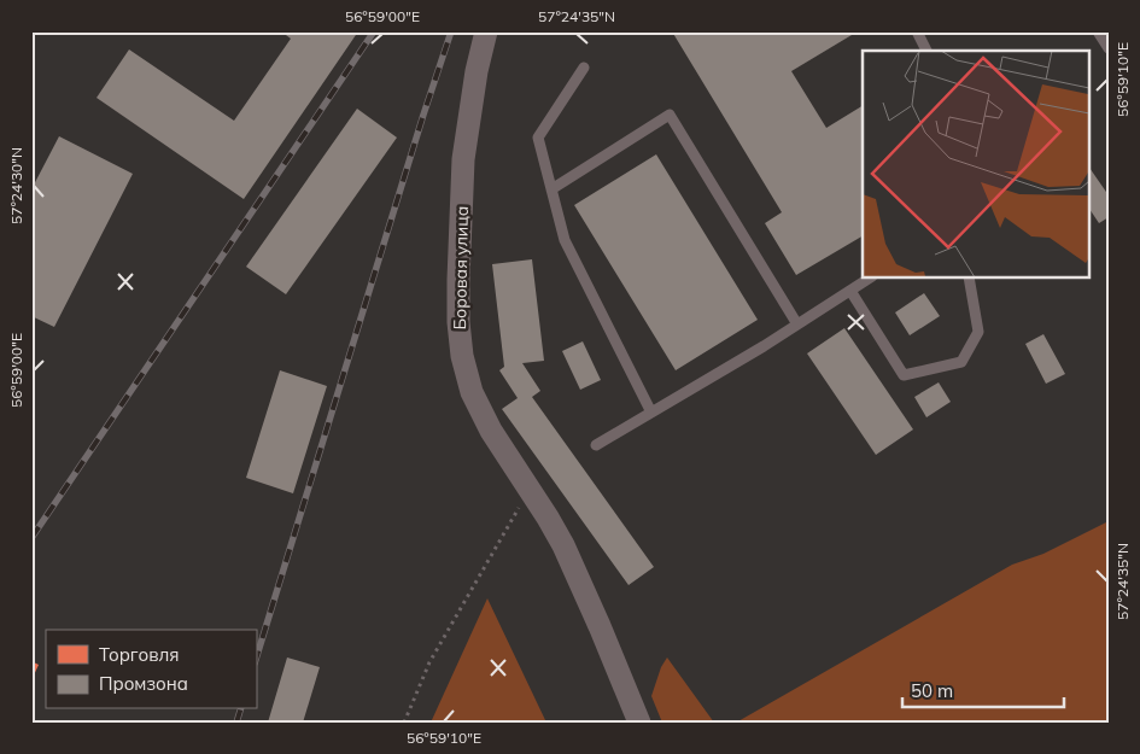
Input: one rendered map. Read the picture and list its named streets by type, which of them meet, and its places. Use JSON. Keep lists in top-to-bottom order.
{
  "streets": {
    "street": ["Боровая улица"]
  },
  "legend": ["Торговля", "Промзона"],
  "scale_bar": "50 m",
  "coordinates": [
    "56°59'00\"E",
    "57°24'35\"N",
    "56°59'10\"E",
    "57°24'30\"N"
  ]
}
